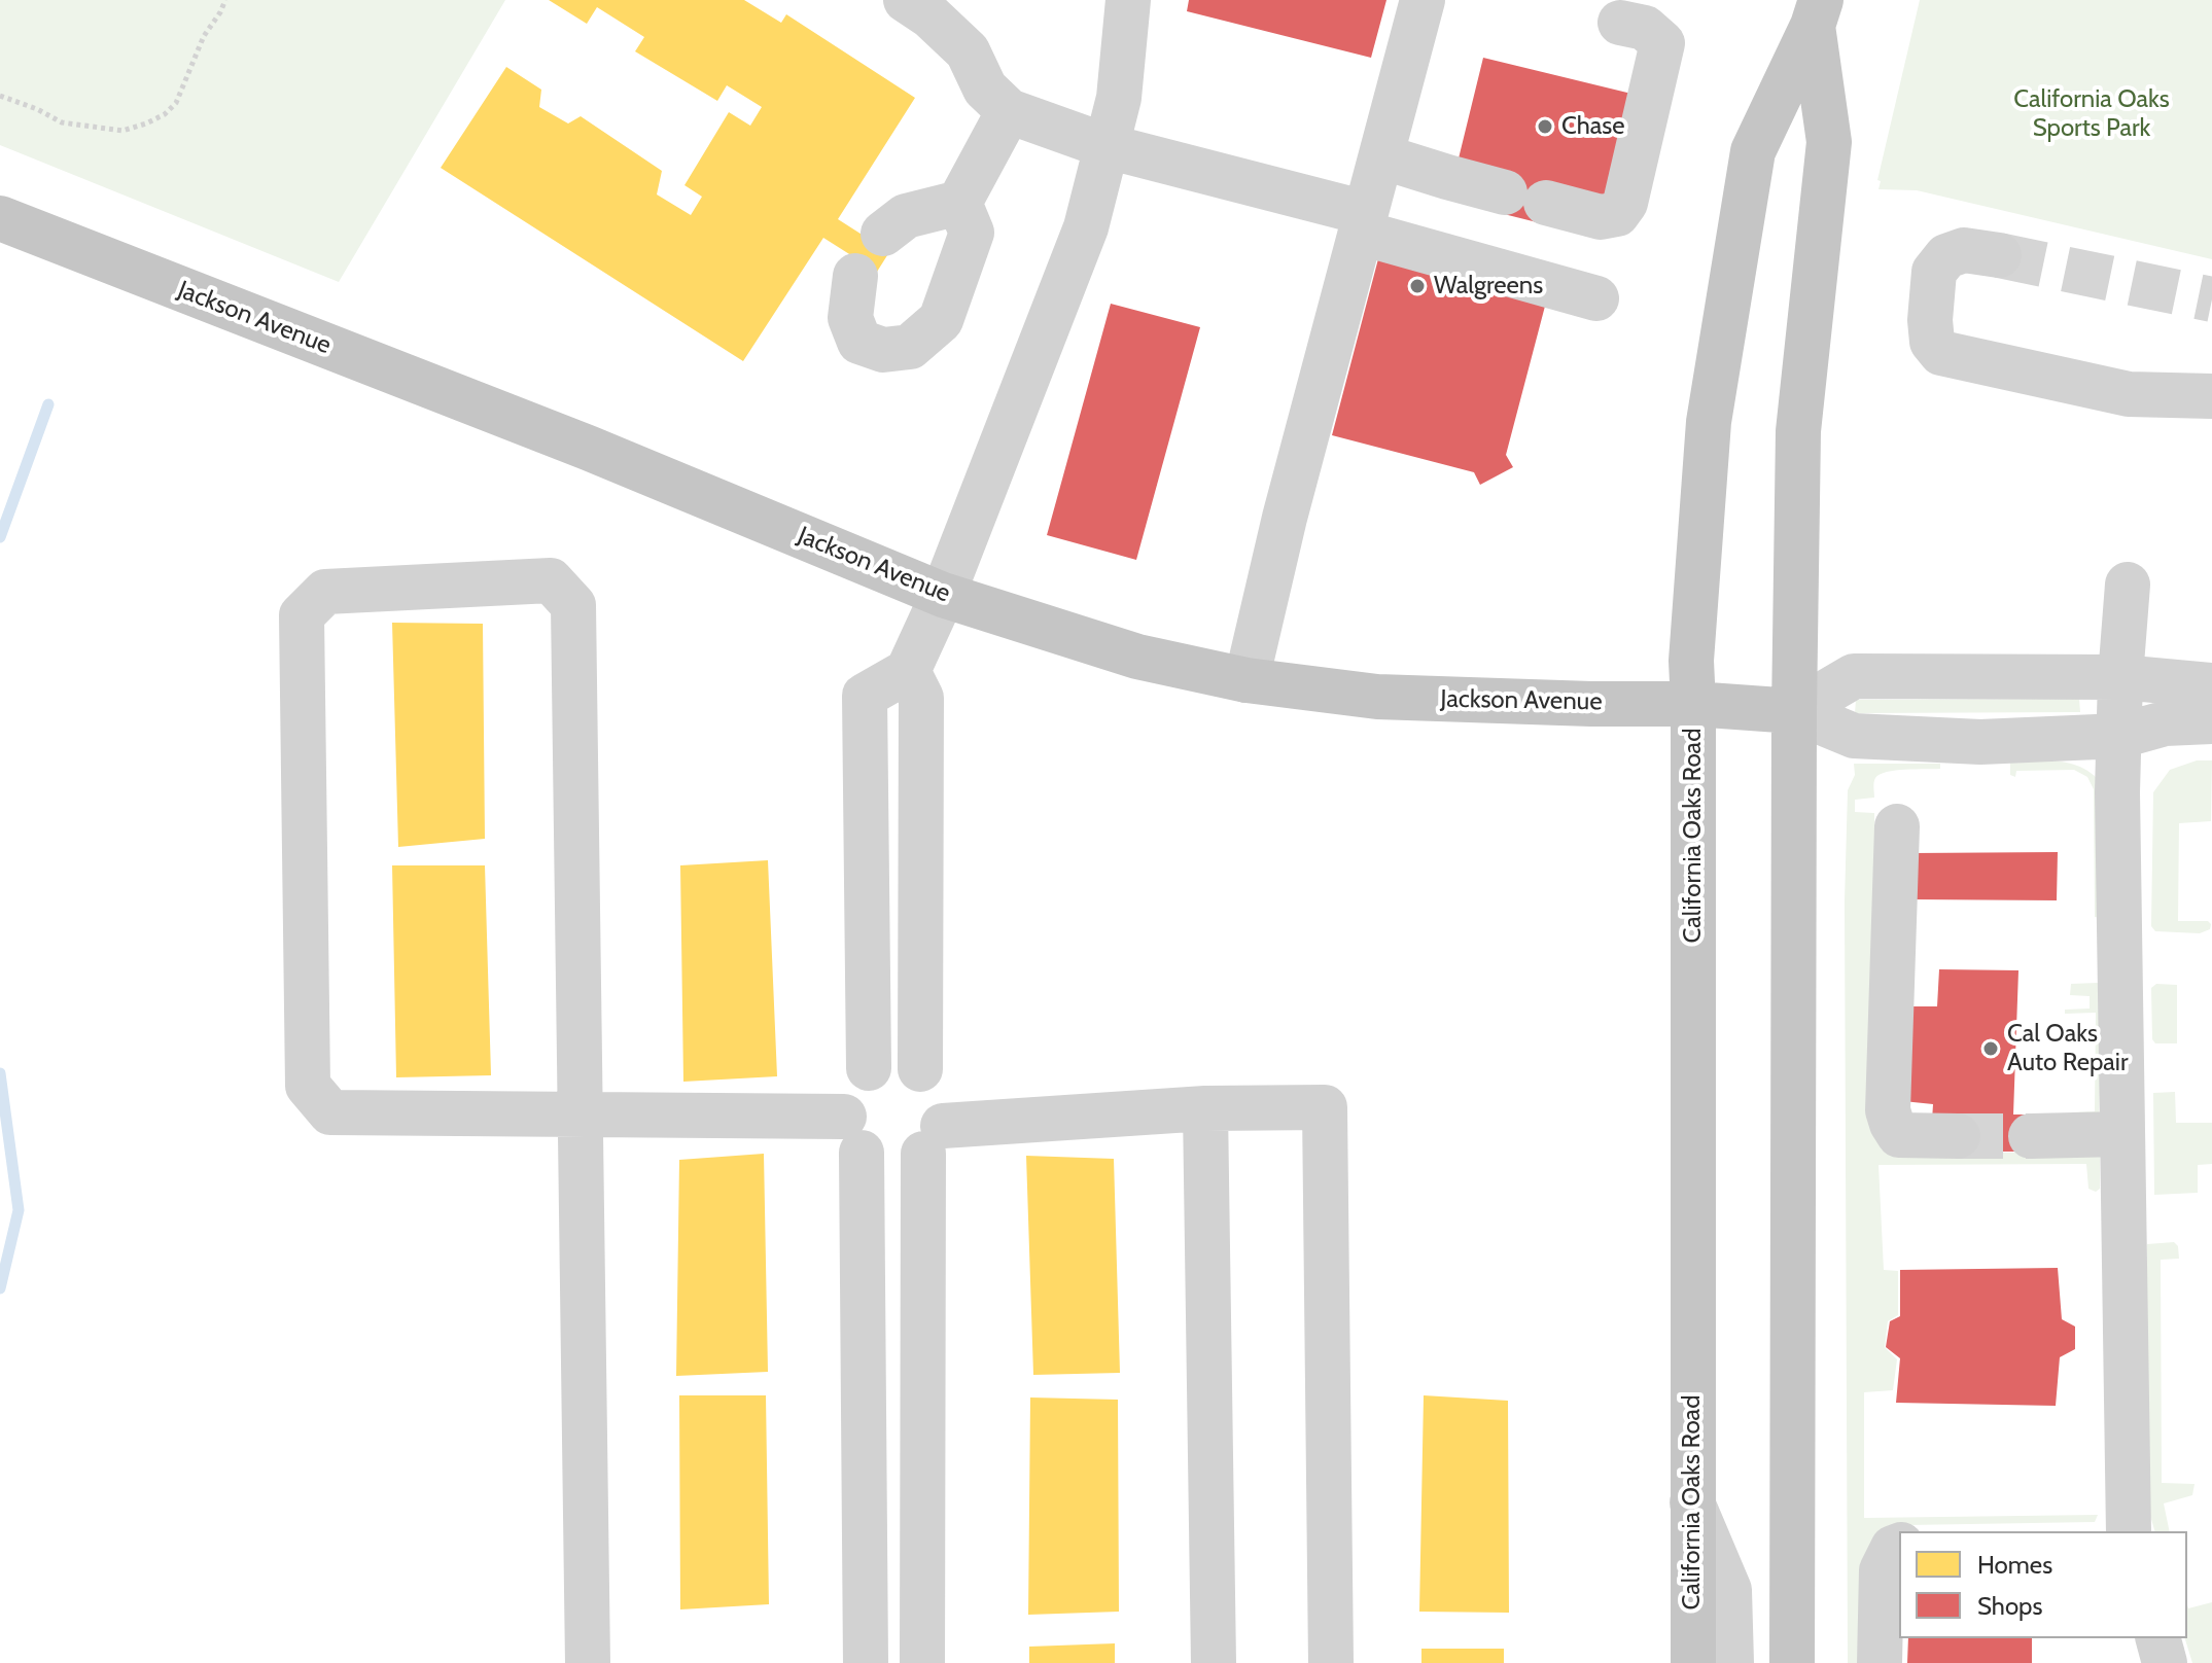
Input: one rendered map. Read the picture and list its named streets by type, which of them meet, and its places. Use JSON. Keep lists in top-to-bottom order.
{
  "streets": {
    "main road": ["Jackson Avenue", "California Oaks Road"]
  },
  "crossings": [
    ["Jackson Avenue", "California Oaks Road"]
  ],
  "parks": ["California Oaks Sports Park"],
  "places": ["Chase", "Walgreens", "Cal Oaks Auto Repair"],
  "legend": ["Homes", "Shops"]
}
